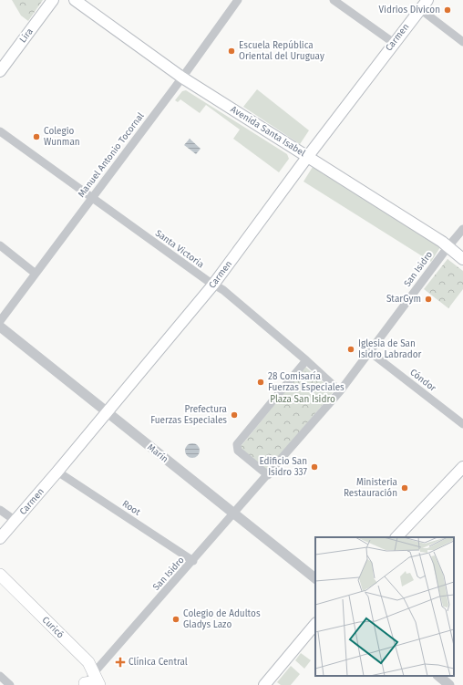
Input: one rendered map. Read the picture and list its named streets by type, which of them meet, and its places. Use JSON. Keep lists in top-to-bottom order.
{
  "streets": {
    "main road": [
      "Lira",
      "Carmen",
      "Avenida Santa Isabel",
      "Curicó"
    ],
    "street": [
      "Manuel Antonio Tocornal",
      "Santa Victoria",
      "San Isidro",
      "Cóndor",
      "Marín",
      "Root"
    ]
  },
  "crossings": [
    ["Carmen", "Avenida Santa Isabel"],
    ["Carmen", "Santa Victoria"],
    ["Carmen", "Marín"],
    ["Carmen", "Root"],
    ["Avenida Santa Isabel", "Manuel Antonio Tocornal"],
    ["Avenida Santa Isabel", "San Isidro"],
    ["Manuel Antonio Tocornal", "Santa Victoria"],
    ["Santa Victoria", "San Isidro"],
    ["San Isidro", "Cóndor"],
    ["San Isidro", "Marín"],
    ["San Isidro", "Root"],
    ["San Isidro", "Curicó"]
  ],
  "parks": ["Plaza San Isidro"],
  "places": {
    "other": [
      "Vidrios Divicon",
      "Escuela República Oriental del Uruguay",
      "Colegio Wunman",
      "StarGym",
      "Iglesia de San Isidro Labrador",
      "28 Comisaría Fuerzas Especiales",
      "Prefectura Fuerzas Especiales",
      "Edificio San Isidro 337",
      "Ministeria Restauración",
      "Colegio de Adultos Gladys Lazo"
    ],
    "health": ["Clínica Central"]
  }
}
